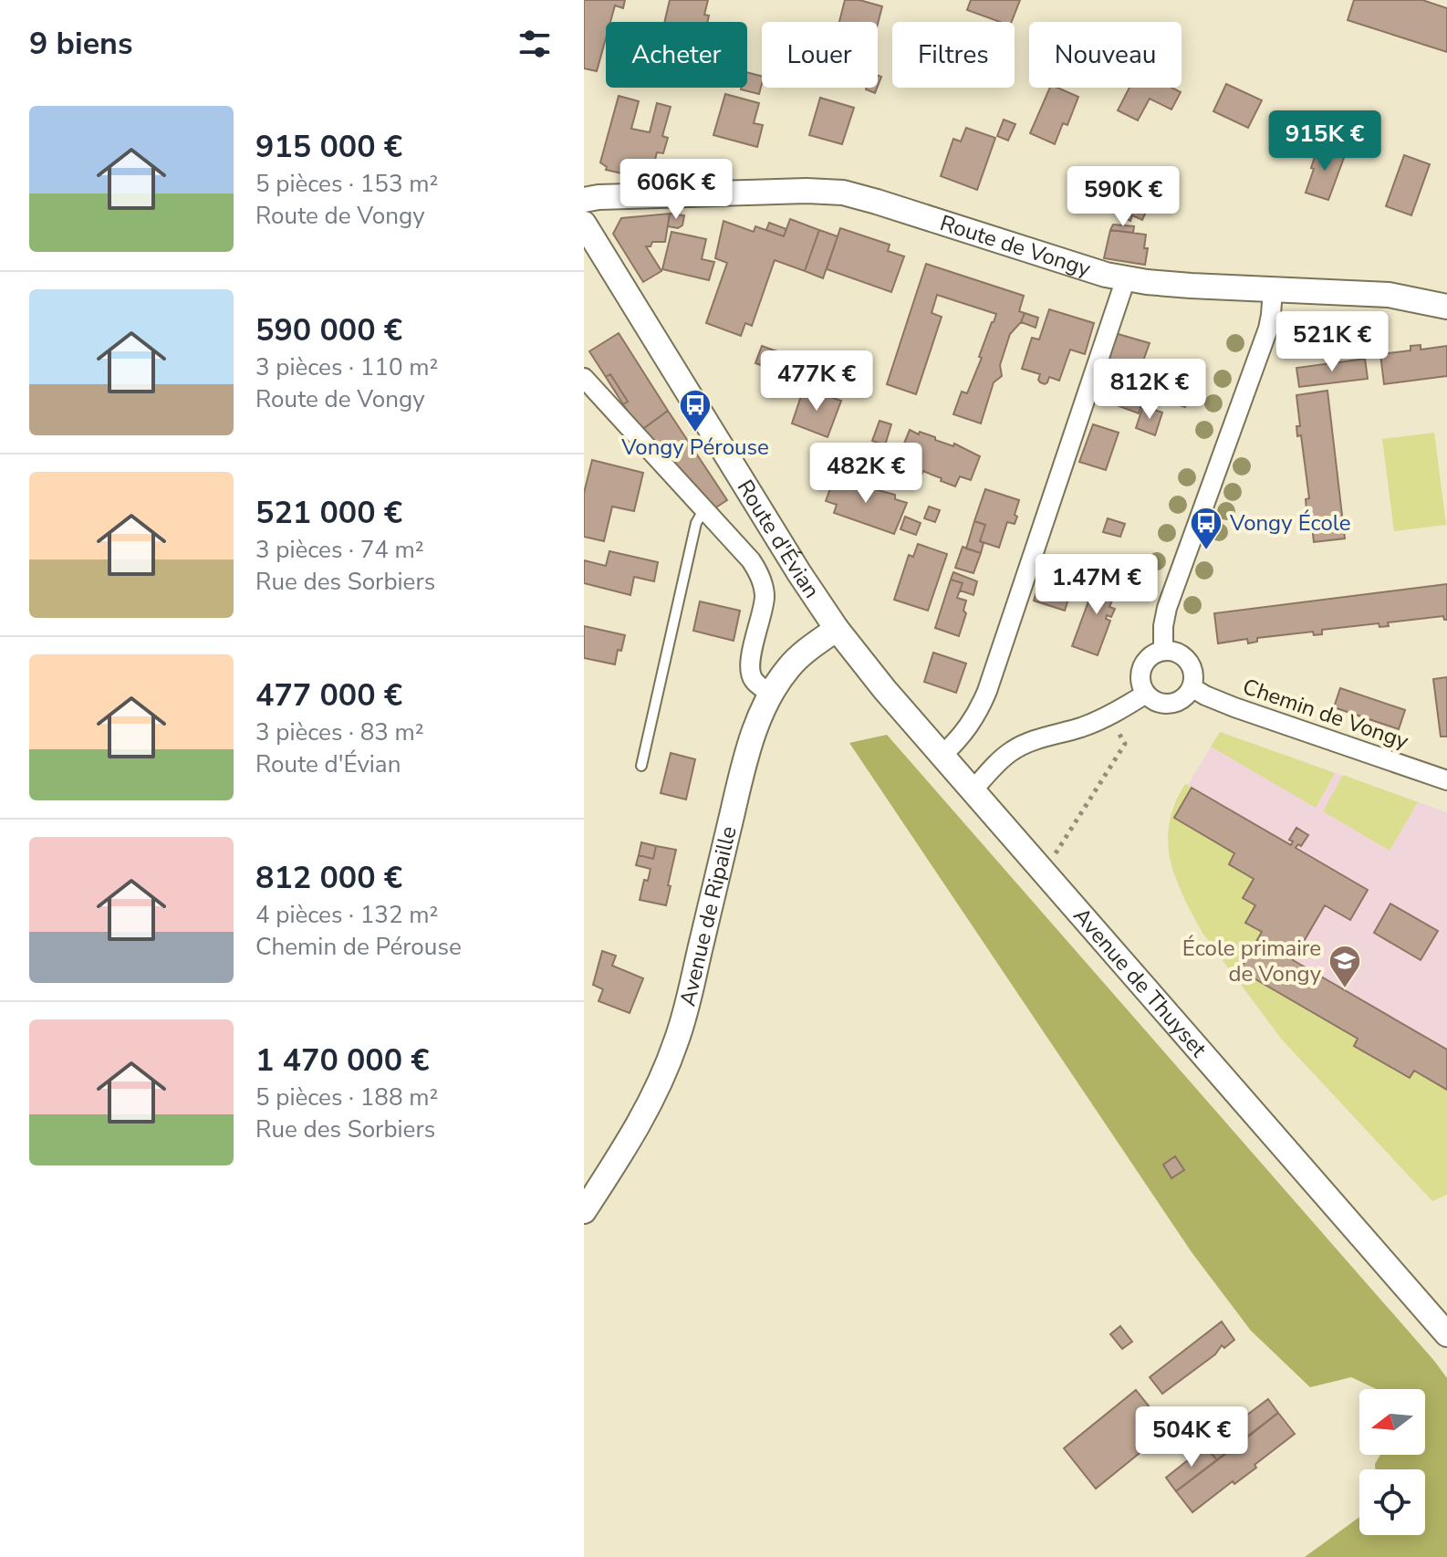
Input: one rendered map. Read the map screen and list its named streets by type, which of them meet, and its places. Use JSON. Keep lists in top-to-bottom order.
{
  "streets": {
    "street": [
      "Route de Vongy",
      "Route d'Évian",
      "Chemin de Vongy",
      "Avenue de Ripaille",
      "Avenue de Thuyset"
    ]
  },
  "crossings": [
    ["Route d'Évian", "Avenue de Ripaille"],
    ["Route d'Évian", "Avenue de Thuyset"],
    ["Avenue de Ripaille", "Avenue de Thuyset"]
  ],
  "places": {
    "bus stop": ["Vongy Pérouse", "Vongy École"],
    "school or university": ["École primaire de Vongy"]
  },
  "north": "left",
  "page": {
    "heading": "9 biens",
    "chip": [
      "Acheter",
      "Louer",
      "Filtres",
      "Nouveau"
    ],
    "list": [
      {
        "name": "915 000 €",
        "note": "5 pièces · 153 m² · Route de Vongy"
      },
      {
        "name": "590 000 €",
        "note": "3 pièces · 110 m² · Route de Vongy"
      },
      {
        "name": "521 000 €",
        "note": "3 pièces · 74 m² · Rue des Sorbiers"
      },
      {
        "name": "477 000 €",
        "note": "3 pièces · 83 m² · Route d'Évian"
      },
      {
        "name": "812 000 €",
        "note": "4 pièces · 132 m² · Chemin de Pérouse"
      },
      {
        "name": "1 470 000 €",
        "note": "5 pièces · 188 m² · Rue des Sorbiers"
      }
    ],
    "price": [
      "915K €",
      "606K €",
      "590K €",
      "521K €",
      "477K €",
      "812K €",
      "482K €",
      "1.47M €",
      "504K €"
    ]
  }
}
